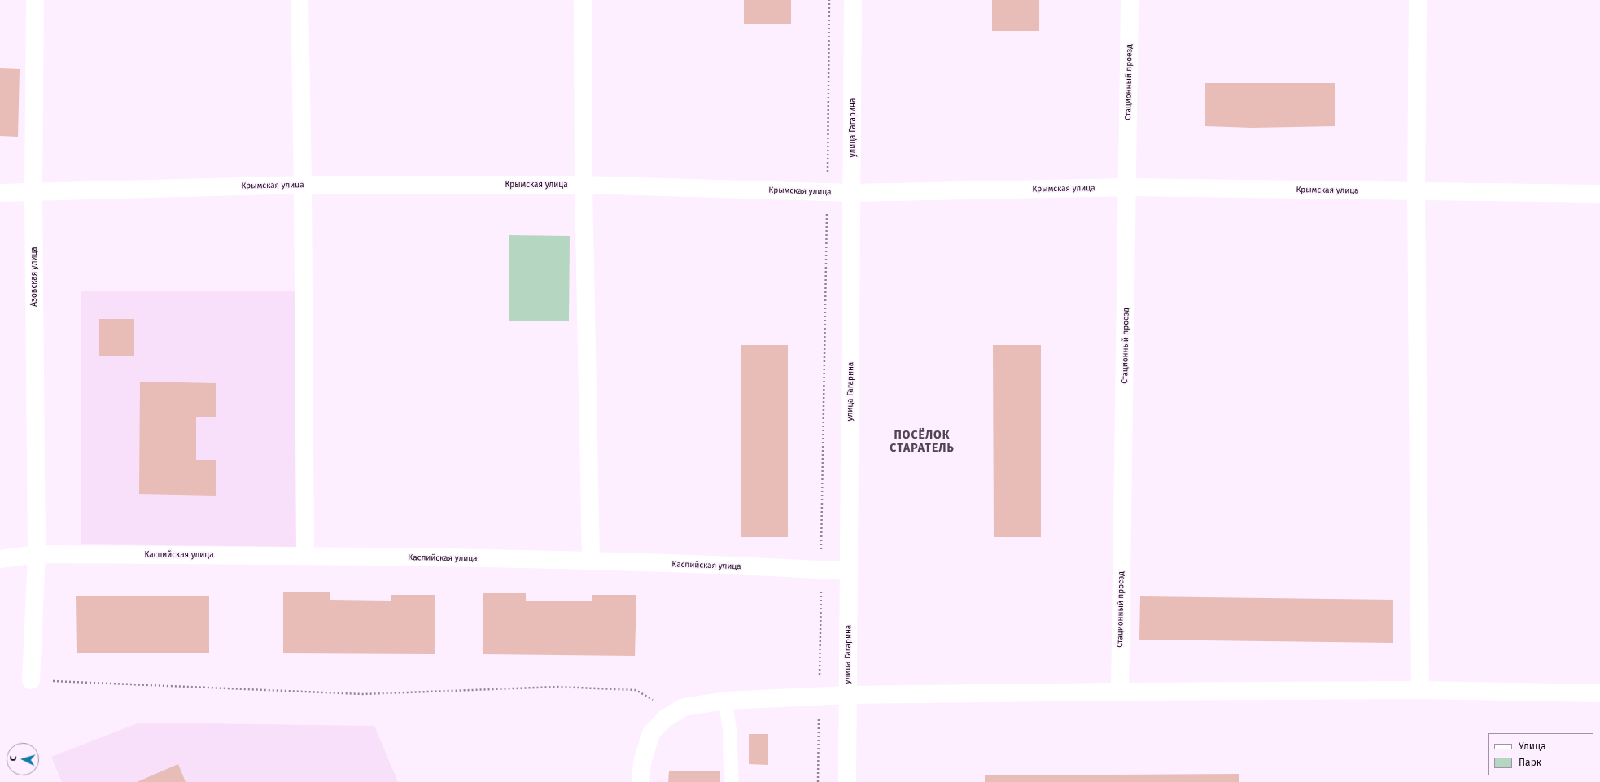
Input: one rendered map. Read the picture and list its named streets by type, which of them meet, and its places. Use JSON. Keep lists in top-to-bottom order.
{
  "streets": {
    "street": [
      "Стационный проезд",
      "улица Гагарина",
      "Крымская улица",
      "Азовская улица",
      "Каспийская улица"
    ]
  },
  "crossings": [
    ["Стационный проезд", "Крымская улица"],
    ["улица Гагарина", "Крымская улица"],
    ["улица Гагарина", "Каспийская улица"],
    ["Крымская улица", "Азовская улица"],
    ["Азовская улица", "Каспийская улица"]
  ],
  "districts": ["ПОСЁЛОК СТАРАТЕЛЬ"],
  "legend": ["Улица", "Парк"],
  "north": "left"
}
